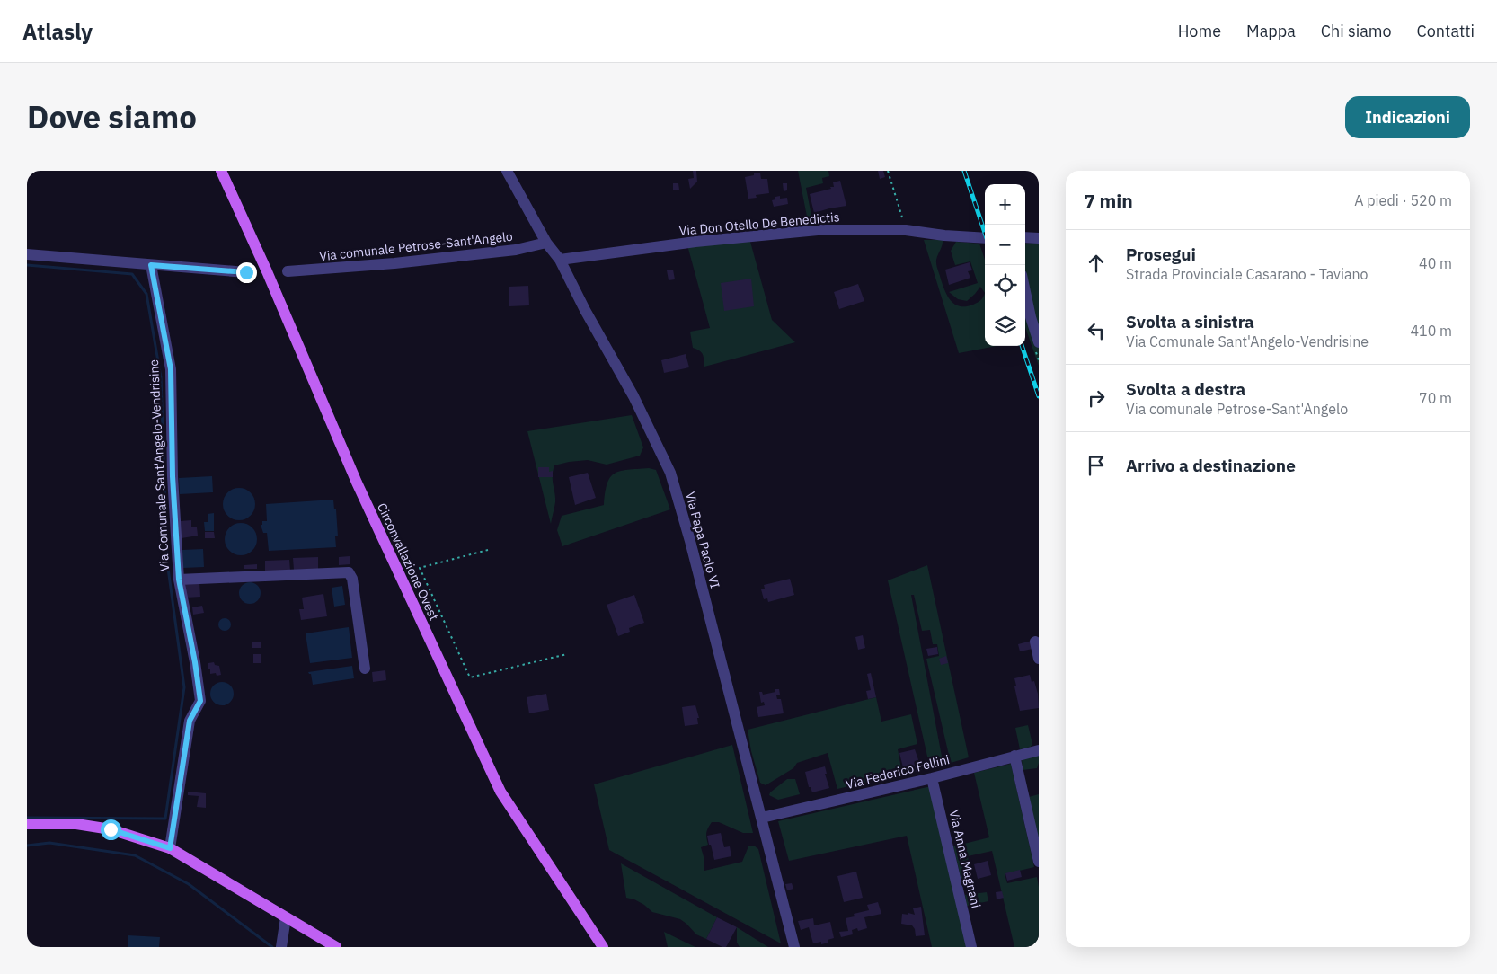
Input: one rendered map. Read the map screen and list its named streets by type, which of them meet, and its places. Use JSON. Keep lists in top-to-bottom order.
{
  "streets": {
    "main road": ["Circonvallazione Ovest"],
    "street": [
      "Via Don Otello De Benedictis",
      "Via comunale Petrose-Sant'Angelo",
      "Via Comunale Sant'Angelo-Vendrisine",
      "Via Papa Paolo VI",
      "Via Federico Fellini",
      "Via Anna Magnani"
    ]
  },
  "crossings": [
    ["Via Don Otello De Benedictis", "Via Papa Paolo VI"],
    ["Via comunale Petrose-Sant'Angelo", "Via Papa Paolo VI"],
    ["Via Papa Paolo VI", "Via Federico Fellini"],
    ["Via Federico Fellini", "Via Anna Magnani"]
  ],
  "page": {
    "header": "Atlasly",
    "nav": [
      "Home",
      "Mappa",
      "Chi siamo",
      "Contatti"
    ],
    "title": "Dove siamo",
    "buttons": "Indicazioni",
    "heading": ["7 min", "A piedi · 520 m"],
    "map_buttons": ["+", "−"],
    "list": [
      ["Prosegui", "Strada Provinciale Casarano - Taviano", "40 m"],
      ["Svolta a sinistra", "Via Comunale Sant'Angelo-Vendrisine", "410 m"],
      ["Svolta a destra", "Via comunale Petrose-Sant'Angelo", "70 m"],
      "Arrivo a destinazione"
    ]
  }
}
